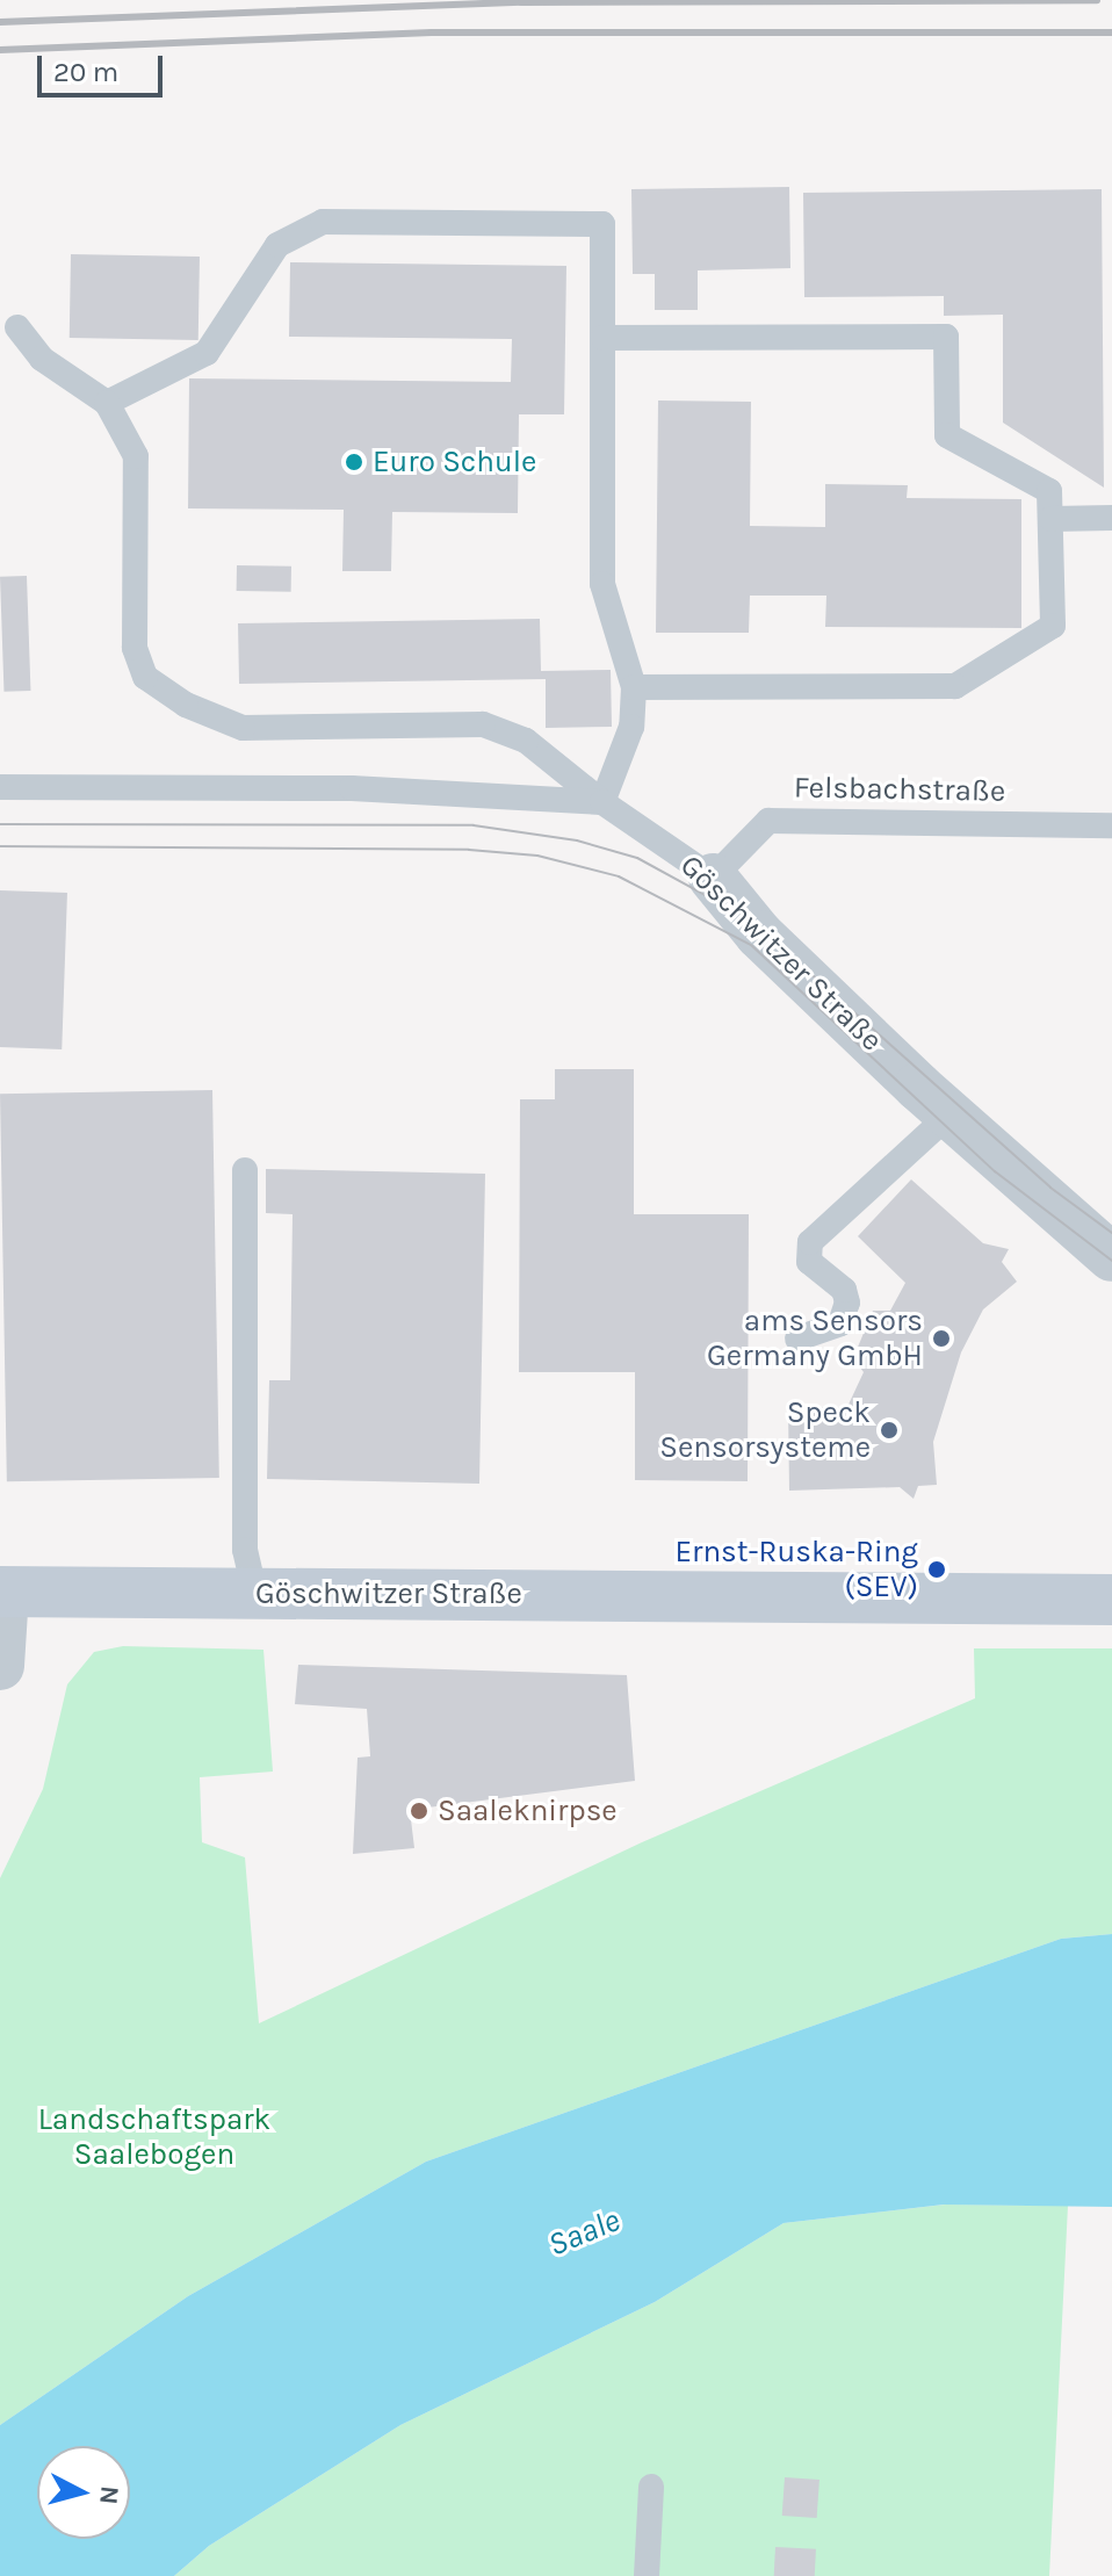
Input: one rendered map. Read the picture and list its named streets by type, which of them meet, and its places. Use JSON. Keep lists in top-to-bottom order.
{
  "streets": {
    "main road": ["Göschwitzer Straße"],
    "lane": ["Felsbachstraße"]
  },
  "crossings": [
    ["Felsbachstraße", "Göschwitzer Straße"]
  ],
  "water": ["Saale"],
  "parks": ["Landschaftspark Saalebogen"],
  "places": [
    "Euro Schule",
    "ams Sensors Germany GmbH",
    "Speck Sensorsysteme",
    "Ernst-Ruska-Ring (SEV)",
    "Saaleknirpse"
  ],
  "scale_bar": "20 m",
  "north": "right"
}
